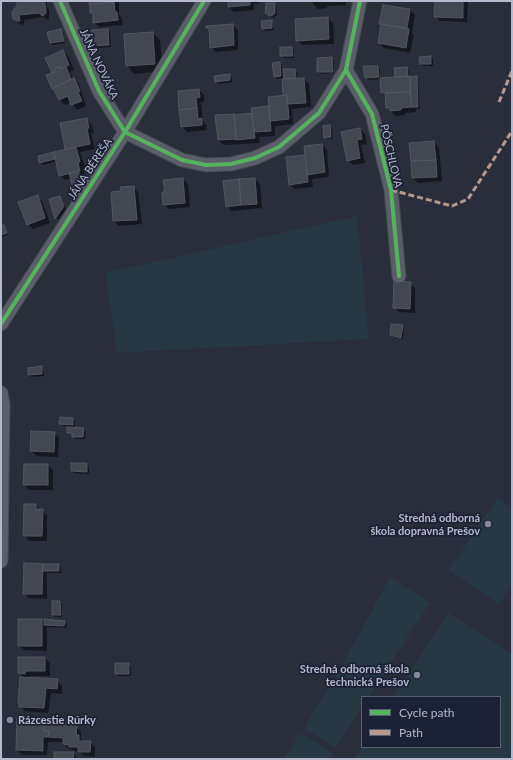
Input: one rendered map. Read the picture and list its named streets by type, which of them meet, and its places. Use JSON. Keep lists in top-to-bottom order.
{
  "streets": {
    "street": ["JÁNA NOVÁKA", "PÖSCHLOVA", "JÁNA BÉREŠA"]
  },
  "crossings": [
    ["JÁNA NOVÁKA", "JÁNA BÉREŠA"]
  ],
  "places": ["Stredná odborná škola dopravná Prešov", "Stredná odborná škola technická Prešov", "Rázcestie Rúrky"],
  "legend": ["Cycle path", "Path"]
}
